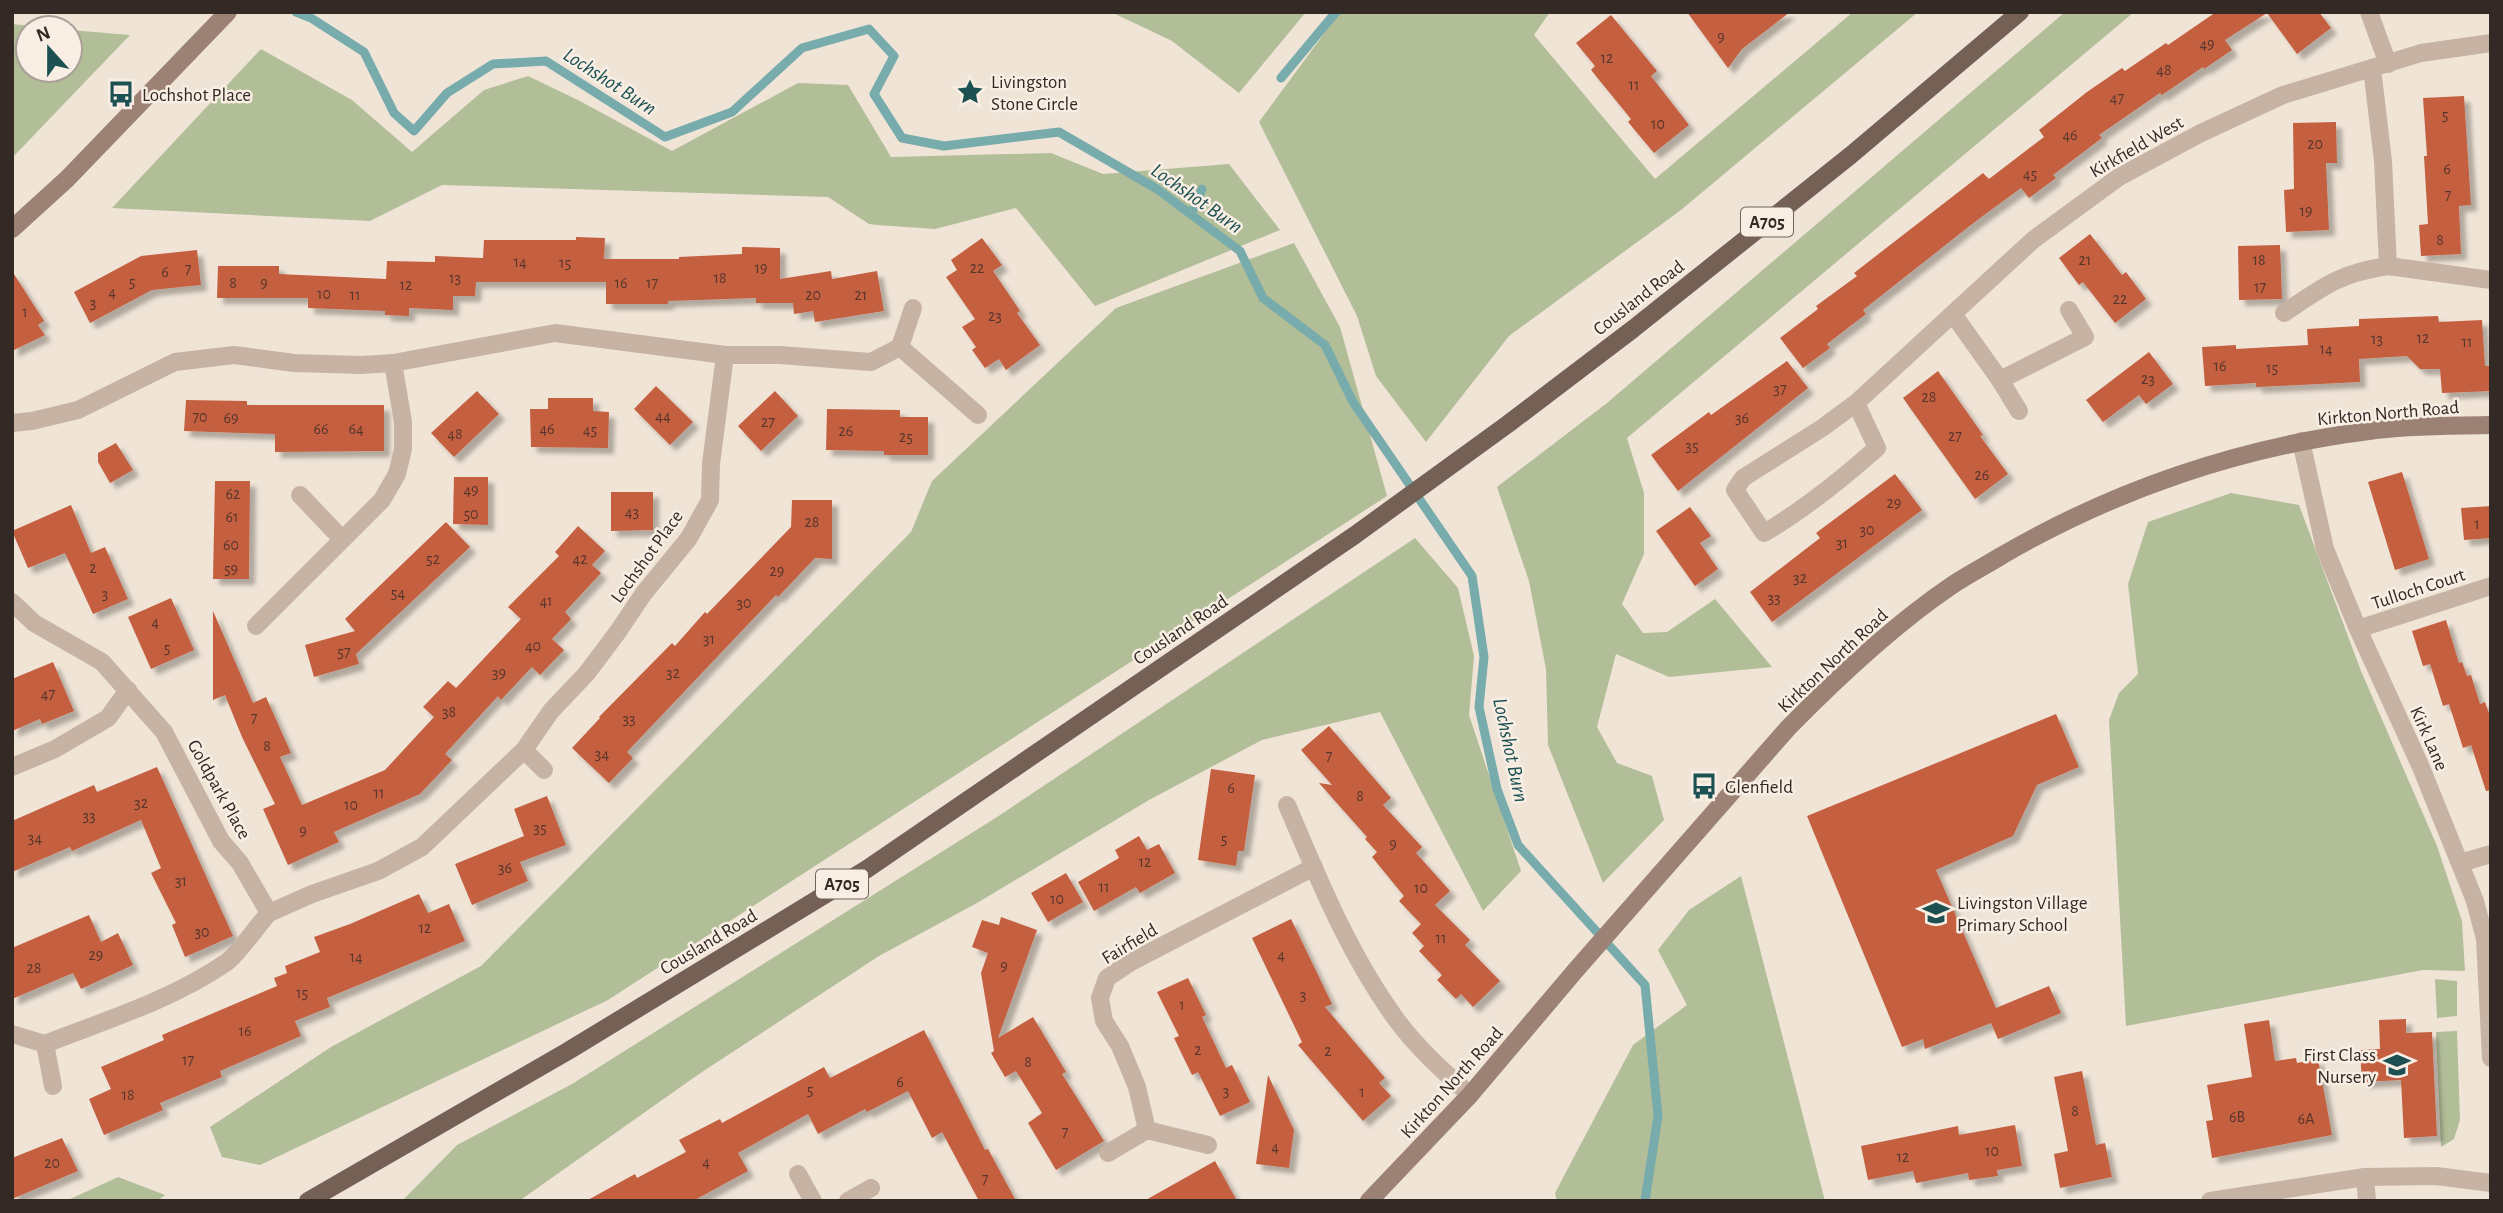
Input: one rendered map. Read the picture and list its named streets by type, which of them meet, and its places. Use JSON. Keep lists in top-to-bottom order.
{
  "streets": {
    "main road": ["A705", "Cousland Road", "Kirkton North Road"],
    "street": [
      "Kirkfield West",
      "Lochshot Place",
      "Tulloch Court",
      "Kirk Lane",
      "Goldpark Place",
      "Fairfield"
    ]
  },
  "crossings": [
    ["Kirkton North Road", "Kirk Lane"],
    ["Lochshot Place", "Goldpark Place"],
    ["Tulloch Court", "Kirk Lane"]
  ],
  "water": ["Lochshot Burn"],
  "places": {
    "place": ["Livingston Stone Circle"],
    "bus stop": ["Lochshot Place", "Glenfield"],
    "school or university": ["Livingston Village Primary School", "First Class Nursery"]
  },
  "house_numbers": [
    "9",
    "49",
    "12",
    "48",
    "11",
    "47",
    "5",
    "10",
    "46",
    "20",
    "6",
    "45",
    "7",
    "19",
    "8",
    "21",
    "18",
    "14",
    "15",
    "19",
    "22",
    "7",
    "6",
    "13",
    "18",
    "5",
    "8",
    "9",
    "16",
    "17",
    "12",
    "17",
    "4",
    "10",
    "11",
    "20",
    "21",
    "22",
    "3",
    "1",
    "23",
    "12",
    "13",
    "11",
    "14",
    "16",
    "15",
    "23",
    "37",
    "28",
    "44",
    "70",
    "69",
    "36",
    "27",
    "66",
    "64",
    "46",
    "45",
    "26",
    "48",
    "27",
    "25",
    "35",
    "26",
    "49",
    "62",
    "29",
    "43",
    "50",
    "61",
    "28",
    "1",
    "30",
    "31",
    "60",
    "52",
    "42",
    "2",
    "59",
    "29",
    "32",
    "54",
    "3",
    "33",
    "41",
    "30",
    "4",
    "31",
    "40",
    "5",
    "57",
    "39",
    "32",
    "47",
    "38",
    "7",
    "33",
    "8",
    "34",
    "7",
    "6",
    "11",
    "8",
    "32",
    "10",
    "33",
    "35",
    "9",
    "34",
    "5",
    "9",
    "12",
    "36",
    "31",
    "11",
    "10",
    "10",
    "12",
    "30",
    "11",
    "29",
    "4",
    "14",
    "9",
    "28",
    "15",
    "3",
    "1",
    "16",
    "2",
    "2",
    "17",
    "8",
    "6",
    "5",
    "3",
    "1",
    "18",
    "8",
    "6B",
    "6A",
    "7",
    "4",
    "10",
    "12",
    "4",
    "20",
    "7"
  ],
  "north": "top"
}
